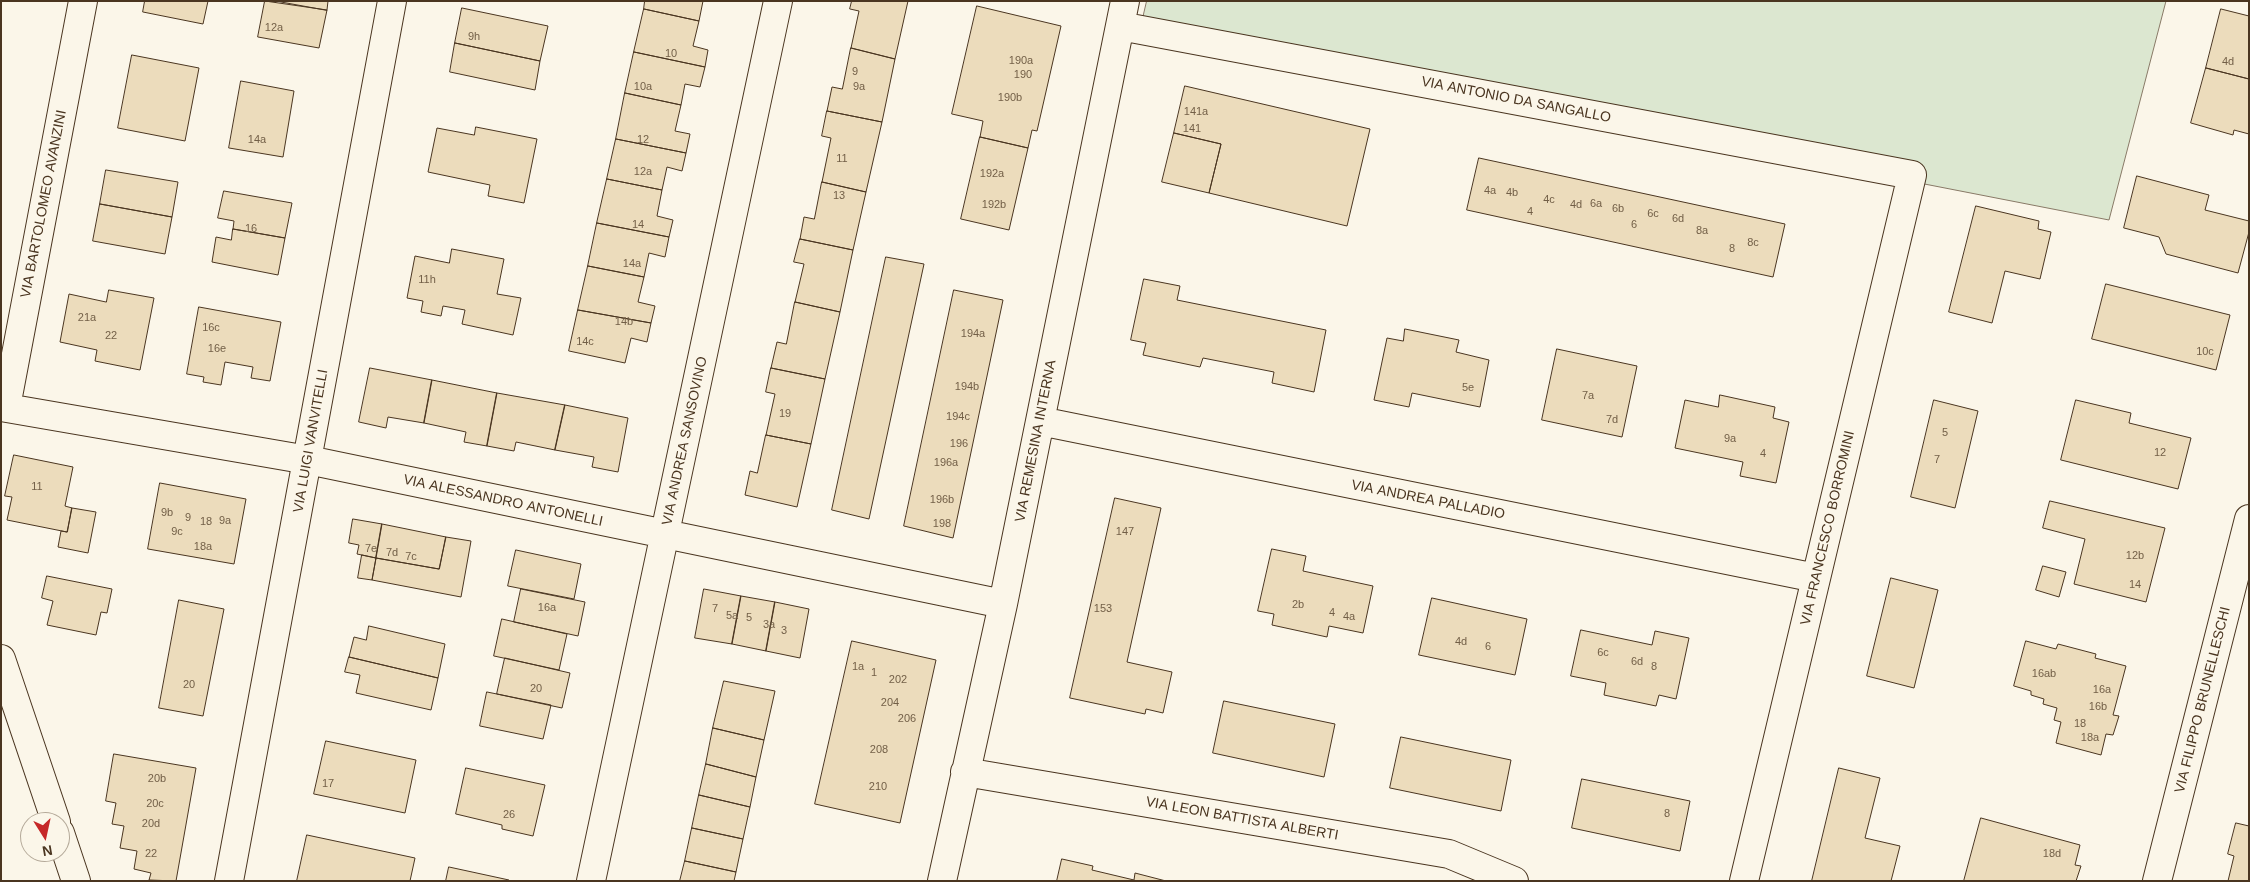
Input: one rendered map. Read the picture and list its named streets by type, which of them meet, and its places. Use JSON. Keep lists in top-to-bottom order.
{
  "streets": {
    "street": [
      "VIA ANTONIO DA SANGALLO",
      "VIA BARTOLOMEO AVANZINI",
      "VIA LUIGI VANVITELLI",
      "VIA ANDREA SANSOVINO",
      "VIA REMESINA INTERNA",
      "VIA ANDREA PALLADIO",
      "VIA ALESSANDRO ANTONELLI",
      "VIA FRANCESCO BORROMINI",
      "VIA FILIPPO BRUNELLESCHI",
      "VIA LEON BATTISTA ALBERTI"
    ]
  },
  "crossings": [
    ["VIA ANTONIO DA SANGALLO", "VIA REMESINA INTERNA"],
    ["VIA ANTONIO DA SANGALLO", "VIA FRANCESCO BORROMINI"],
    ["VIA BARTOLOMEO AVANZINI", "VIA ALESSANDRO ANTONELLI"],
    ["VIA LUIGI VANVITELLI", "VIA ALESSANDRO ANTONELLI"],
    ["VIA ANDREA SANSOVINO", "VIA ALESSANDRO ANTONELLI"],
    ["VIA REMESINA INTERNA", "VIA ANDREA PALLADIO"],
    ["VIA REMESINA INTERNA", "VIA ALESSANDRO ANTONELLI"],
    ["VIA REMESINA INTERNA", "VIA LEON BATTISTA ALBERTI"],
    ["VIA ANDREA PALLADIO", "VIA FRANCESCO BORROMINI"]
  ],
  "house_numbers": [
    "12a",
    "9h",
    "10",
    "190a",
    "4d",
    "9",
    "190",
    "10a",
    "9a",
    "190b",
    "141a",
    "141",
    "14a",
    "12",
    "11",
    "12a",
    "192a",
    "4a",
    "4b",
    "13",
    "4c",
    "6a",
    "192b",
    "4d",
    "6b",
    "4",
    "6c",
    "6d",
    "14",
    "6",
    "16",
    "8a",
    "8c",
    "8",
    "14a",
    "11h",
    "21a",
    "14b",
    "16c",
    "194a",
    "22",
    "14c",
    "16e",
    "10c",
    "194b",
    "5e",
    "7a",
    "19",
    "194c",
    "7d",
    "5",
    "9a",
    "196",
    "12",
    "4",
    "7",
    "196a",
    "11",
    "196b",
    "9b",
    "9",
    "9a",
    "18",
    "198",
    "9c",
    "147",
    "18a",
    "7e",
    "7d",
    "12b",
    "7c",
    "14",
    "2b",
    "16a",
    "7",
    "153",
    "4",
    "5a",
    "4a",
    "5",
    "3a",
    "3",
    "4d",
    "6",
    "6c",
    "6d",
    "1a",
    "8",
    "1",
    "16ab",
    "202",
    "20",
    "20",
    "16a",
    "204",
    "16b",
    "206",
    "18",
    "18a",
    "208",
    "20b",
    "17",
    "210",
    "20c",
    "8",
    "26",
    "20d",
    "22",
    "18d"
  ],
  "north": "bottom"
}
